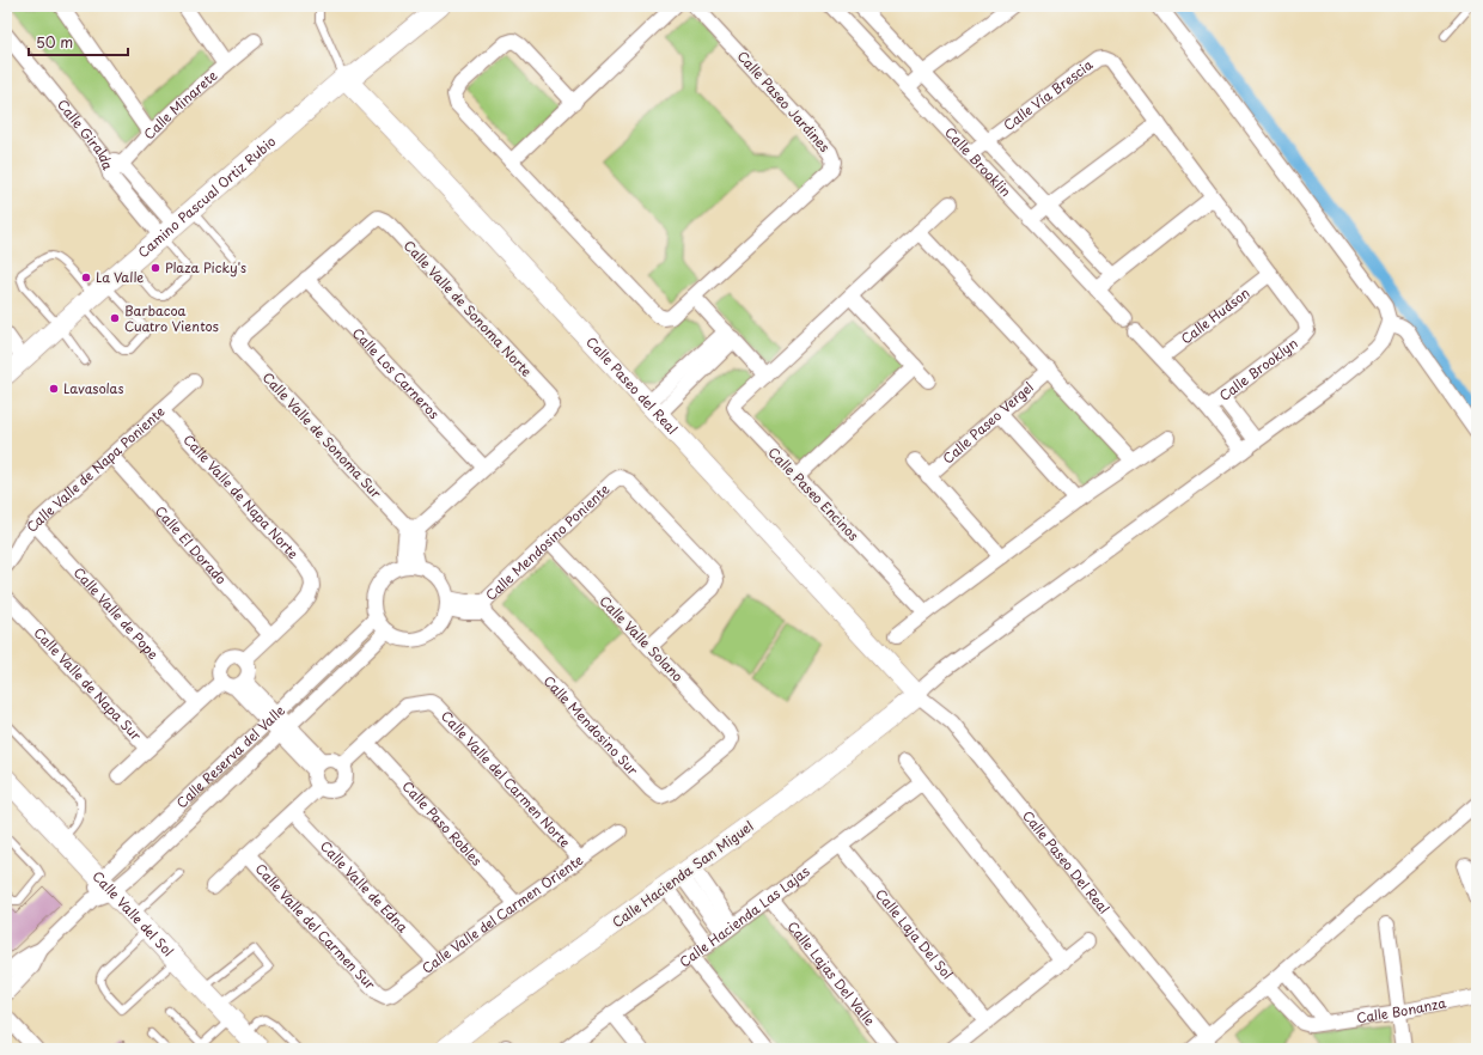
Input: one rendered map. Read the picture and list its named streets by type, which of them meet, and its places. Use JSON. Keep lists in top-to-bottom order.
{
  "streets": {
    "street": [
      "Calle Vía Brescia",
      "Calle Paseo Jardines",
      "Calle Minarete",
      "Calle Giralda",
      "Calle Brooklin",
      "Camino Pascual Ortiz Rubio",
      "Calle Valle de Sonoma Norte",
      "Calle Hudson",
      "Calle Brooklyn",
      "Calle Los Carneros",
      "Calle Paseo del Real",
      "Calle Paseo Vergel",
      "Calle Valle de Sonoma Sur",
      "Calle Valle de Napa Poniente",
      "Calle Paseo Encinos",
      "Calle Valle de Napa Norte",
      "Calle Mendosino Poniente",
      "Calle El Dorado",
      "Calle Valle de Pope",
      "Calle Valle Solano",
      "Calle Valle de Napa Sur",
      "Calle Mendosino Sur",
      "Calle Reserva del Valle",
      "Calle Valle del Carmen Norte",
      "Calle Paso Robles",
      "Calle Paseo Del Real",
      "Calle Hacienda San Miguel",
      "Calle Valle de Edna",
      "Calle Valle del Sol",
      "Calle Valle del Carmen Oriente",
      "Calle Hacienda Las Lajas",
      "Calle Valle del Carmen Sur",
      "Calle Laja Del Sol",
      "Calle Lajas Del Valle",
      "Calle Bonanza"
    ]
  },
  "crossings": [
    ["Calle Vía Brescia", "Calle Brooklin"],
    ["Calle Vía Brescia", "Calle Hudson"],
    ["Calle Vía Brescia", "Calle Brooklyn"],
    ["Calle Minarete", "Calle Giralda"],
    ["Calle Giralda", "Camino Pascual Ortiz Rubio"],
    ["Camino Pascual Ortiz Rubio", "Calle Paseo del Real"],
    ["Calle Valle de Sonoma Norte", "Calle Los Carneros"],
    ["Calle Valle de Sonoma Norte", "Calle Valle de Sonoma Sur"],
    ["Calle Hudson", "Calle Brooklyn"],
    ["Calle Los Carneros", "Calle Valle de Sonoma Sur"],
    ["Calle Paseo del Real", "Calle Paseo Del Real"],
    ["Calle Paseo del Real", "Calle Hacienda San Miguel"],
    ["Calle Valle de Napa Poniente", "Calle Valle de Napa Norte"],
    ["Calle Valle de Napa Poniente", "Calle El Dorado"],
    ["Calle Valle de Napa Poniente", "Calle Valle de Pope"],
    ["Calle Valle de Napa Norte", "Calle El Dorado"],
    ["Calle Mendosino Poniente", "Calle Valle Solano"],
    ["Calle Mendosino Poniente", "Calle Mendosino Sur"],
    ["Calle Valle Solano", "Calle Mendosino Sur"],
    ["Calle Reserva del Valle", "Calle Valle del Sol"],
    ["Calle Valle del Carmen Norte", "Calle Paso Robles"],
    ["Calle Valle del Carmen Norte", "Calle Valle del Carmen Oriente"],
    ["Calle Paso Robles", "Calle Valle del Carmen Oriente"],
    ["Calle Paseo Del Real", "Calle Hacienda San Miguel"],
    ["Calle Valle de Edna", "Calle Valle del Carmen Oriente"],
    ["Calle Valle del Carmen Oriente", "Calle Valle del Carmen Sur"],
    ["Calle Hacienda Las Lajas", "Calle Laja Del Sol"],
    ["Calle Hacienda Las Lajas", "Calle Lajas Del Valle"]
  ],
  "places": [
    "Plaza Picky's",
    "La Valle",
    "Barbacoa Cuatro Vientos",
    "Lavasolas"
  ],
  "scale_bar": "50 m"
}
